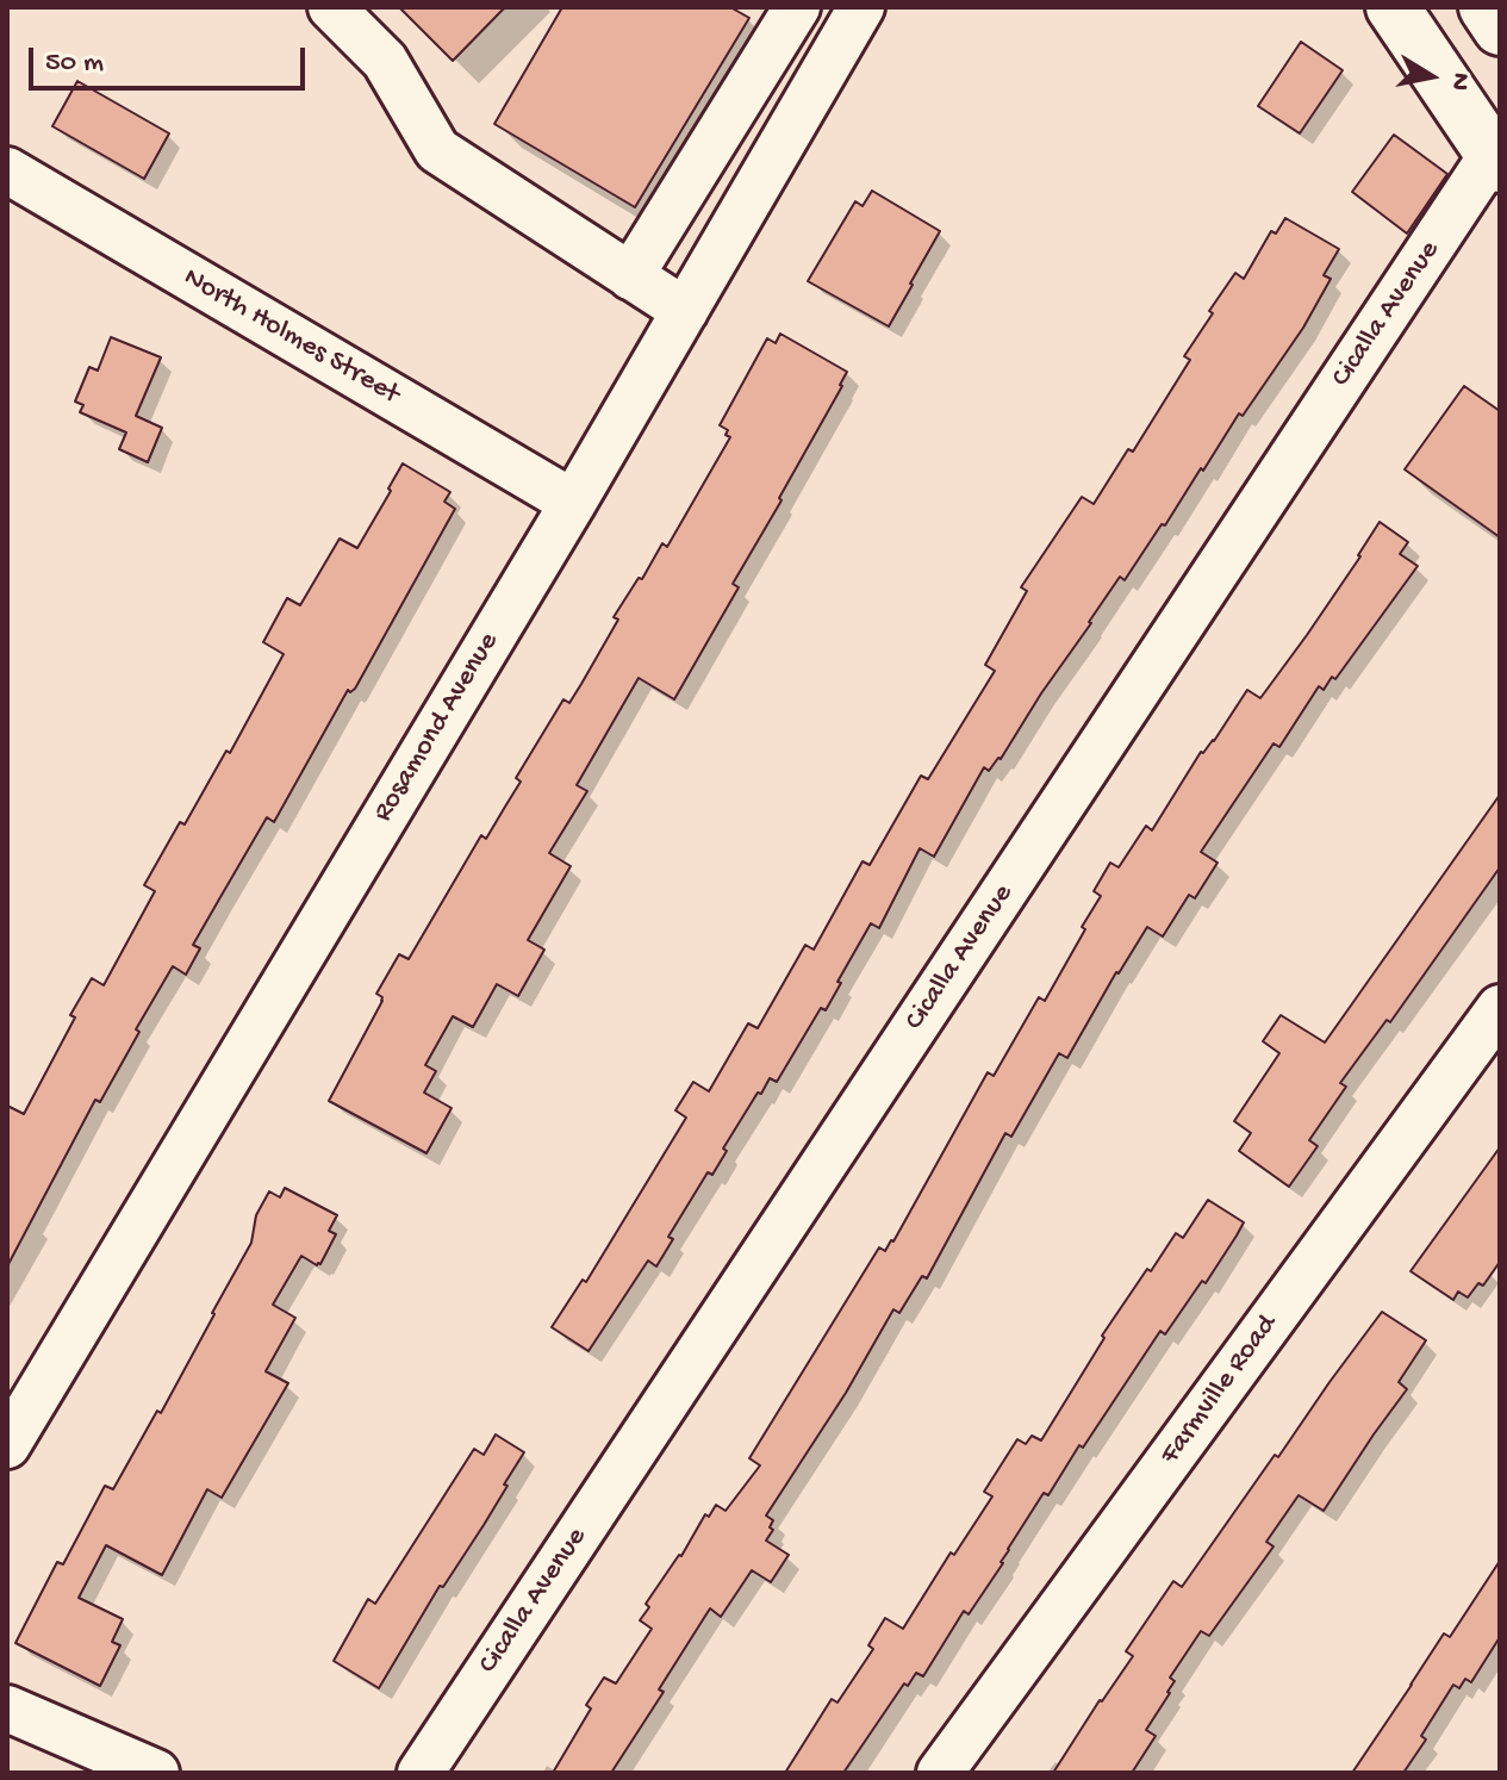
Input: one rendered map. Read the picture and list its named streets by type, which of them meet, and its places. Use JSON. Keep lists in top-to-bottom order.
{
  "streets": {
    "street": [
      "Cicalla Avenue",
      "North Holmes Street",
      "Rosamond Avenue",
      "Farmville Road"
    ]
  },
  "crossings": [
    ["North Holmes Street", "Rosamond Avenue"]
  ],
  "scale_bar": "50 m",
  "north": "right"
}
